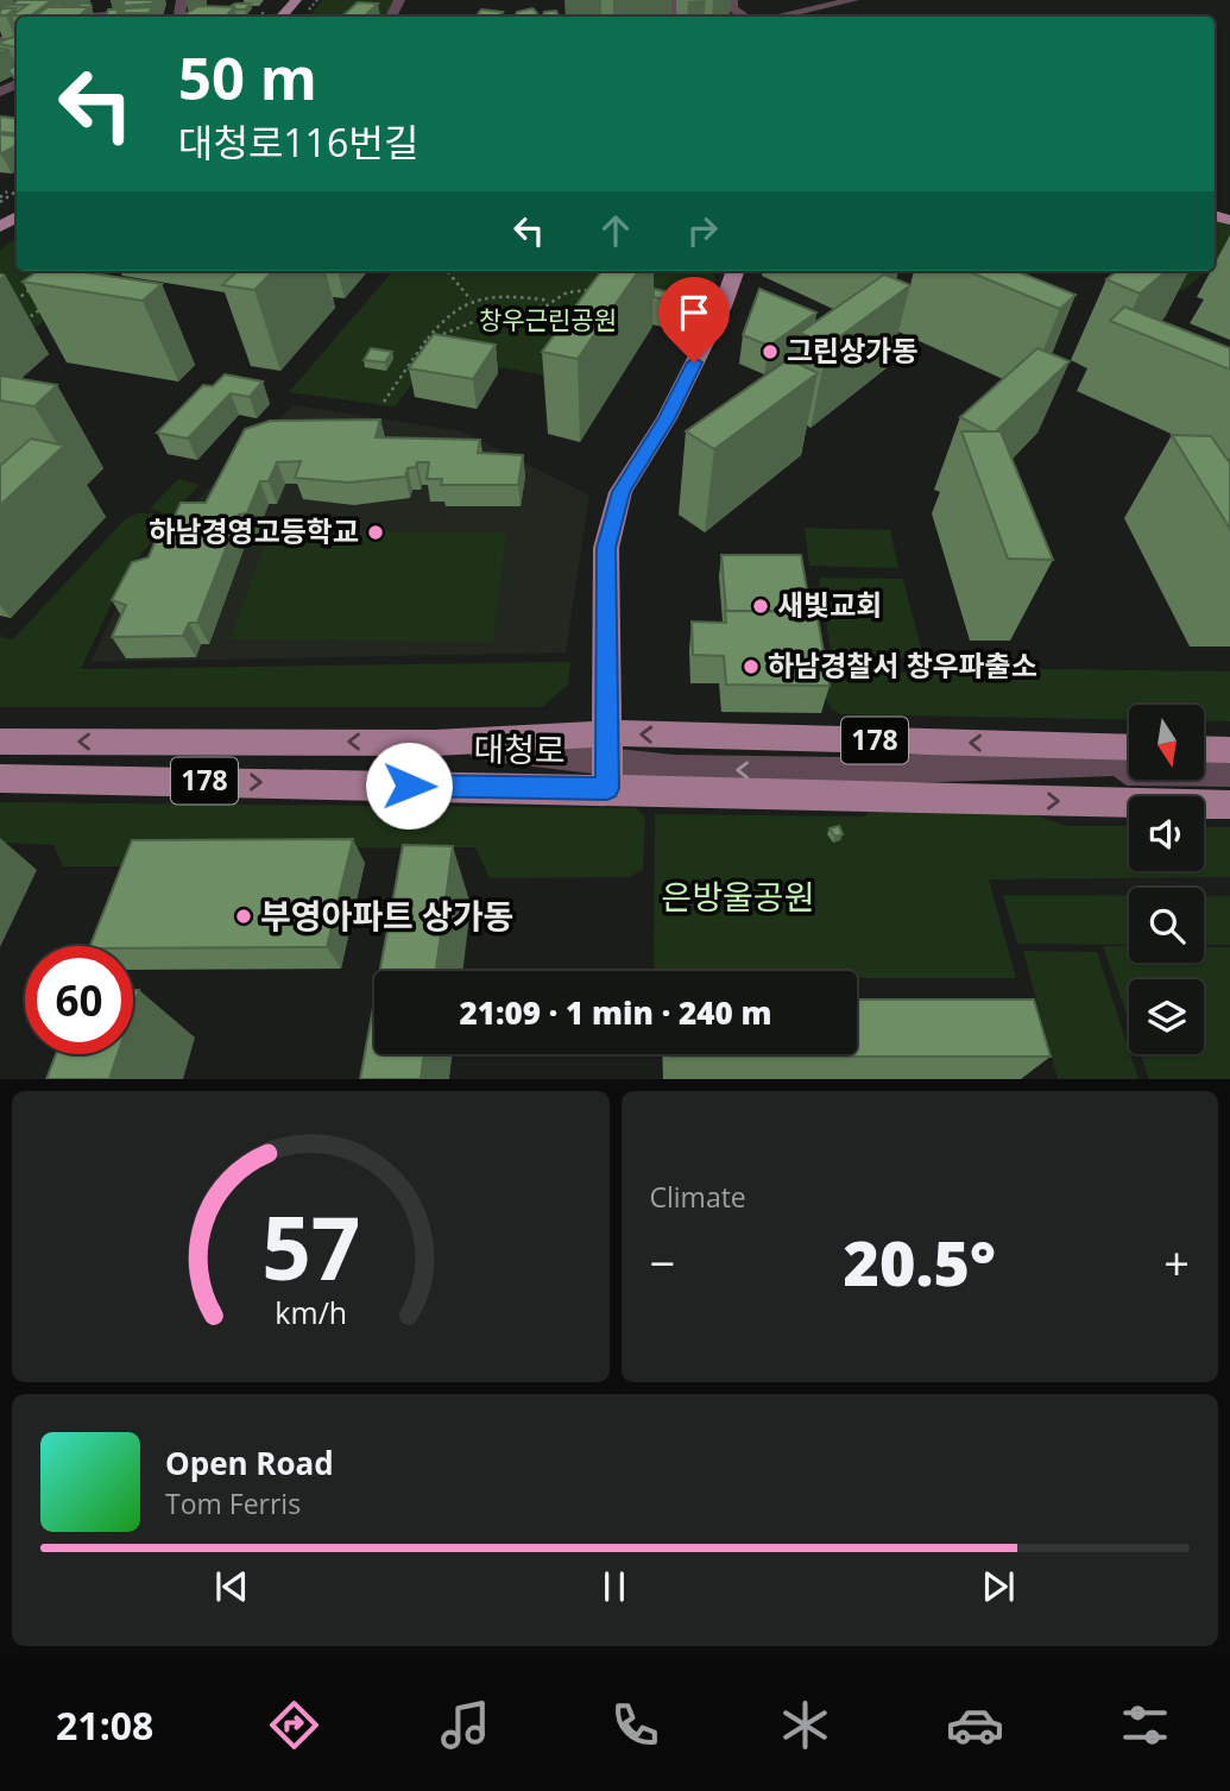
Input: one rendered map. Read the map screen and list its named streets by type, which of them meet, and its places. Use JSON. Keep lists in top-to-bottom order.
{
  "streets": {
    "main road": ["178", "대청로"]
  },
  "parks": ["창우근린공원", "은방울공원"],
  "places": [
    "그린상가동",
    "하남경영고등학교",
    "새빛교회",
    "하남경찰서 창우파출소",
    "부영아파트 상가동"
  ],
  "north": "bottom",
  "page": {
    "turn": ["50 m", "대청로116번길"],
    "limit": "60",
    "trip": "21:09 · 1 min · 240 m",
    "tile": "Climate",
    "heat": ["−", "20.5°", "+"],
    "song": ["Open Road", "Tom Ferris"],
    "tabs": "21:08",
    "gauge": ["57", "km/h"]
  }
}
